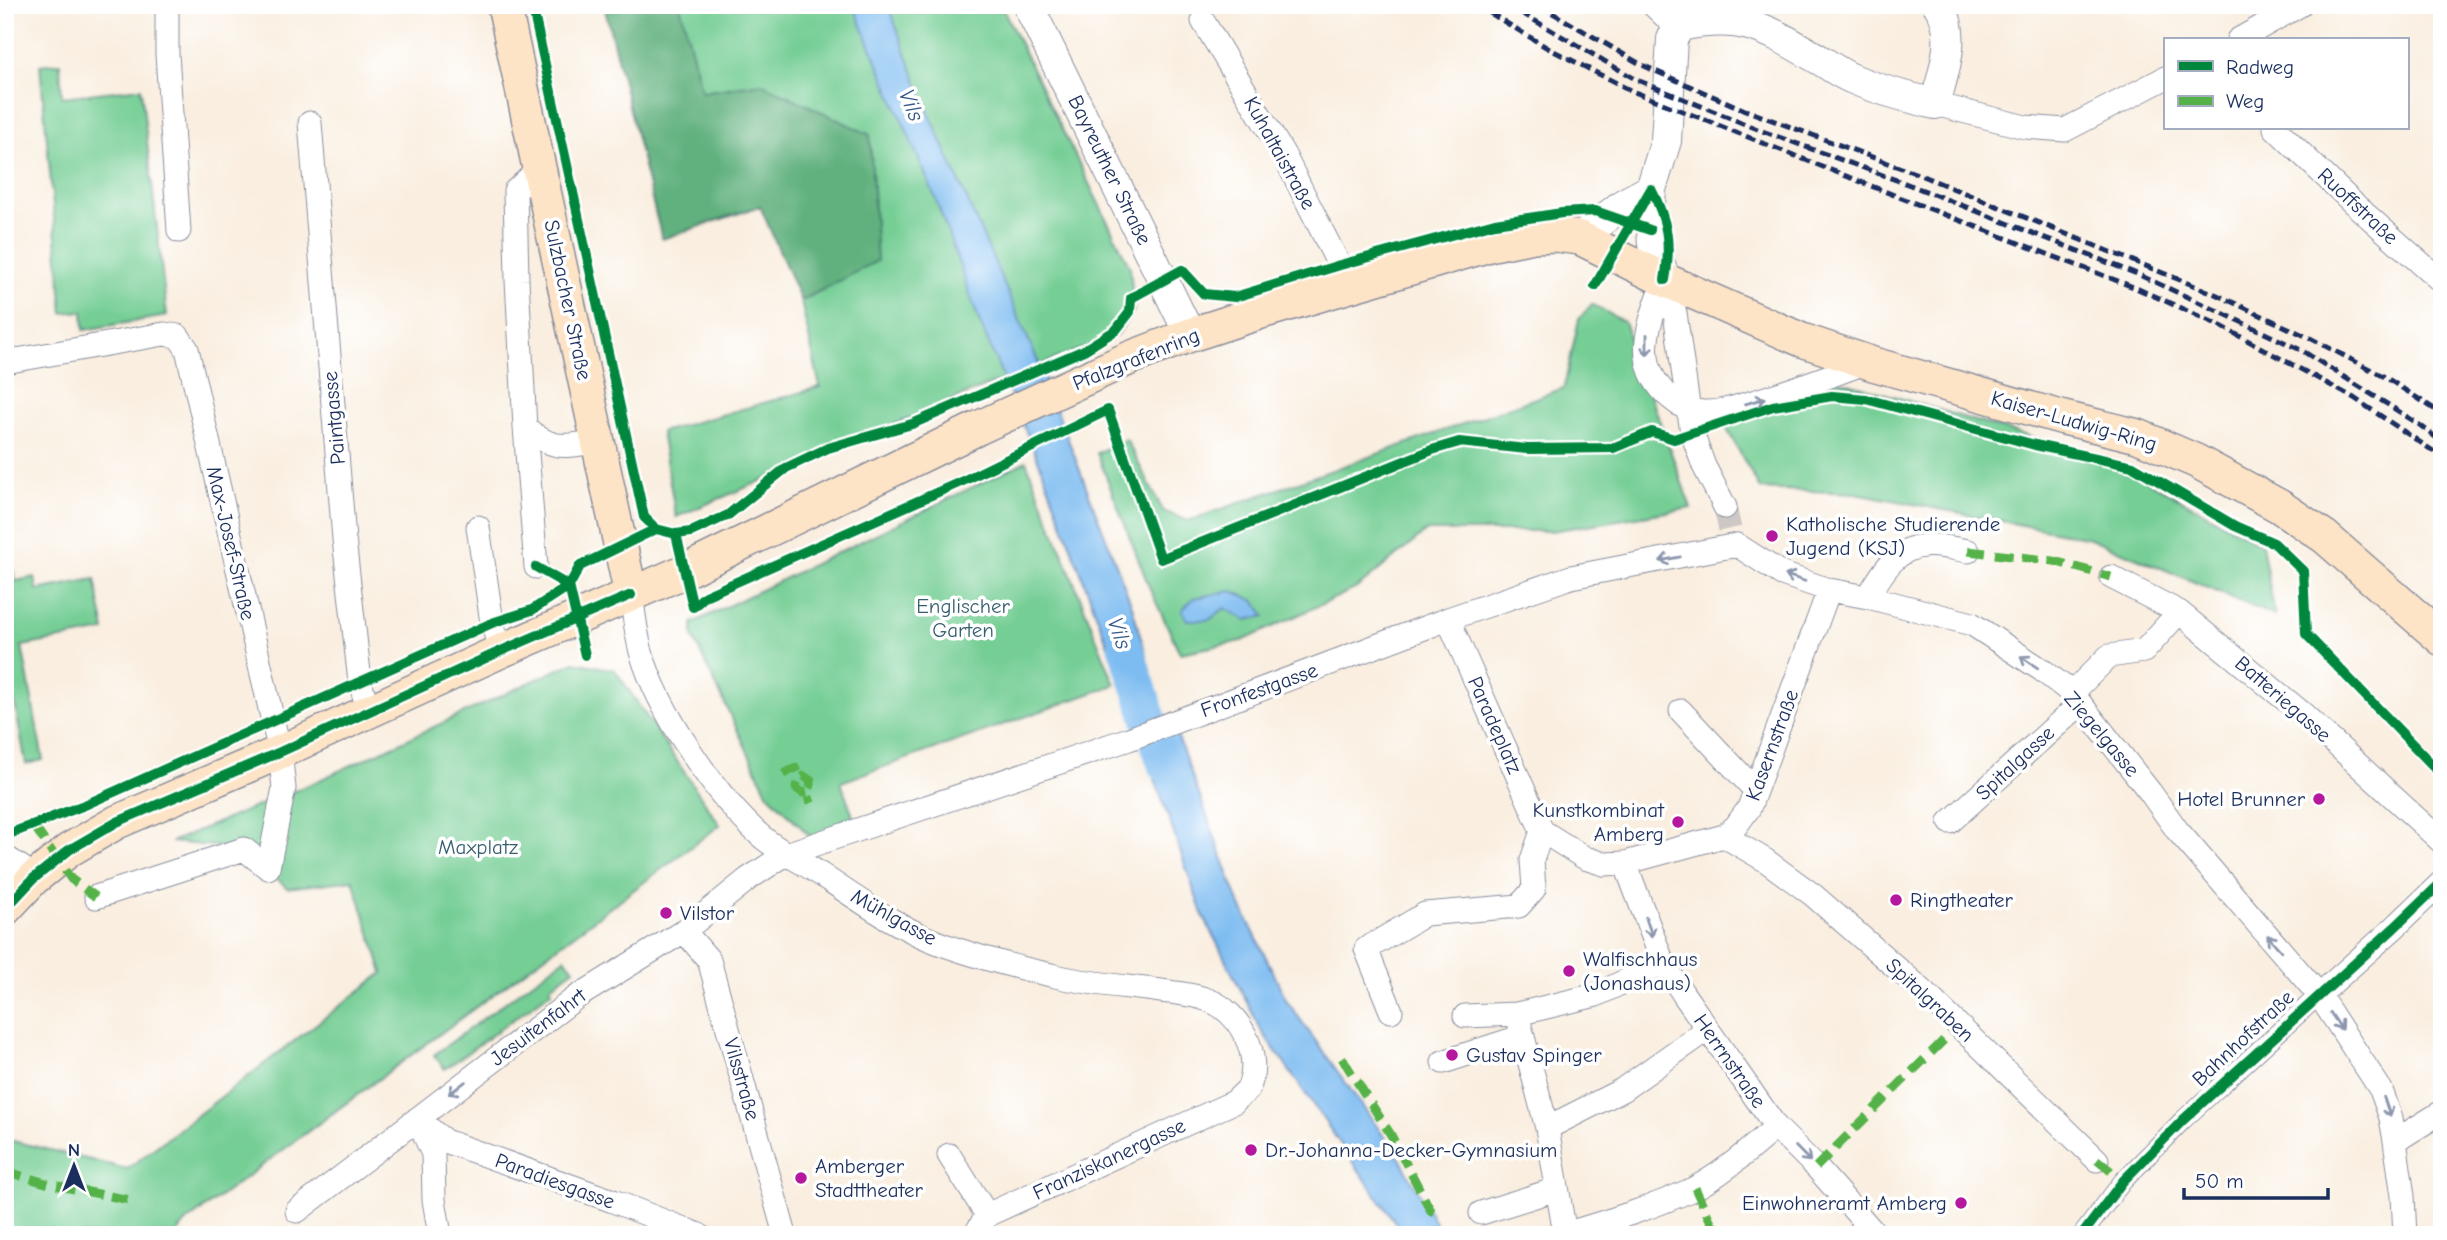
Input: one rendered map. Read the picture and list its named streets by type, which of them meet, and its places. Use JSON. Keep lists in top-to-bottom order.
{
  "streets": {
    "main road": ["Sulzbacher Straße", "Pfalzgrafenring", "Kaiser-Ludwig-Ring"],
    "street": [
      "Kuhaltaistraße",
      "Bayreuther Straße",
      "Ruoffstraße",
      "Paintgasse",
      "Max-Josef-Straße",
      "Fronfestgasse",
      "Batteriegasse",
      "Paradeplatz",
      "Ziegelgasse",
      "Kasernstraße",
      "Spitalgasse",
      "Mühlgasse",
      "Spitalgraben",
      "Jesuitenfahrt",
      "Bahnhofstraße",
      "Herrnstraße",
      "Vilsstraße",
      "Franziskanergasse",
      "Paradiesgasse"
    ]
  },
  "crossings": [
    ["Kuhaltaistraße", "Pfalzgrafenring"],
    ["Bayreuther Straße", "Pfalzgrafenring"],
    ["Sulzbacher Straße", "Pfalzgrafenring"],
    ["Sulzbacher Straße", "Mühlgasse"],
    ["Pfalzgrafenring", "Paintgasse"],
    ["Pfalzgrafenring", "Kaiser-Ludwig-Ring"],
    ["Pfalzgrafenring", "Max-Josef-Straße"],
    ["Pfalzgrafenring", "Mühlgasse"],
    ["Fronfestgasse", "Paradeplatz"],
    ["Fronfestgasse", "Ziegelgasse"],
    ["Fronfestgasse", "Mühlgasse"],
    ["Fronfestgasse", "Jesuitenfahrt"],
    ["Batteriegasse", "Spitalgasse"],
    ["Ziegelgasse", "Kasernstraße"],
    ["Ziegelgasse", "Spitalgasse"],
    ["Ziegelgasse", "Bahnhofstraße"],
    ["Kasernstraße", "Spitalgraben"],
    ["Mühlgasse", "Jesuitenfahrt"],
    ["Mühlgasse", "Franziskanergasse"],
    ["Spitalgraben", "Bahnhofstraße"],
    ["Jesuitenfahrt", "Vilsstraße"],
    ["Jesuitenfahrt", "Paradiesgasse"]
  ],
  "one_way": ["Jesuitenfahrt", "Herrnstraße"],
  "water": ["Vils"],
  "parks": ["Englischer Garten", "Maxplatz"],
  "places": [
    "Katholische Studierende Jugend (KSJ)",
    "Hotel Brunner",
    "Kunstkombinat Amberg",
    "Ringtheater",
    "Vilstor",
    "Walfischhaus (Jonashaus)",
    "Gustav Spinger",
    "Dr.-Johanna-Decker-Gymnasium",
    "Amberger Stadttheater",
    "Einwohneramt Amberg"
  ],
  "legend": ["Radweg", "Weg"],
  "scale_bar": "50 m",
  "north": "top"
}
